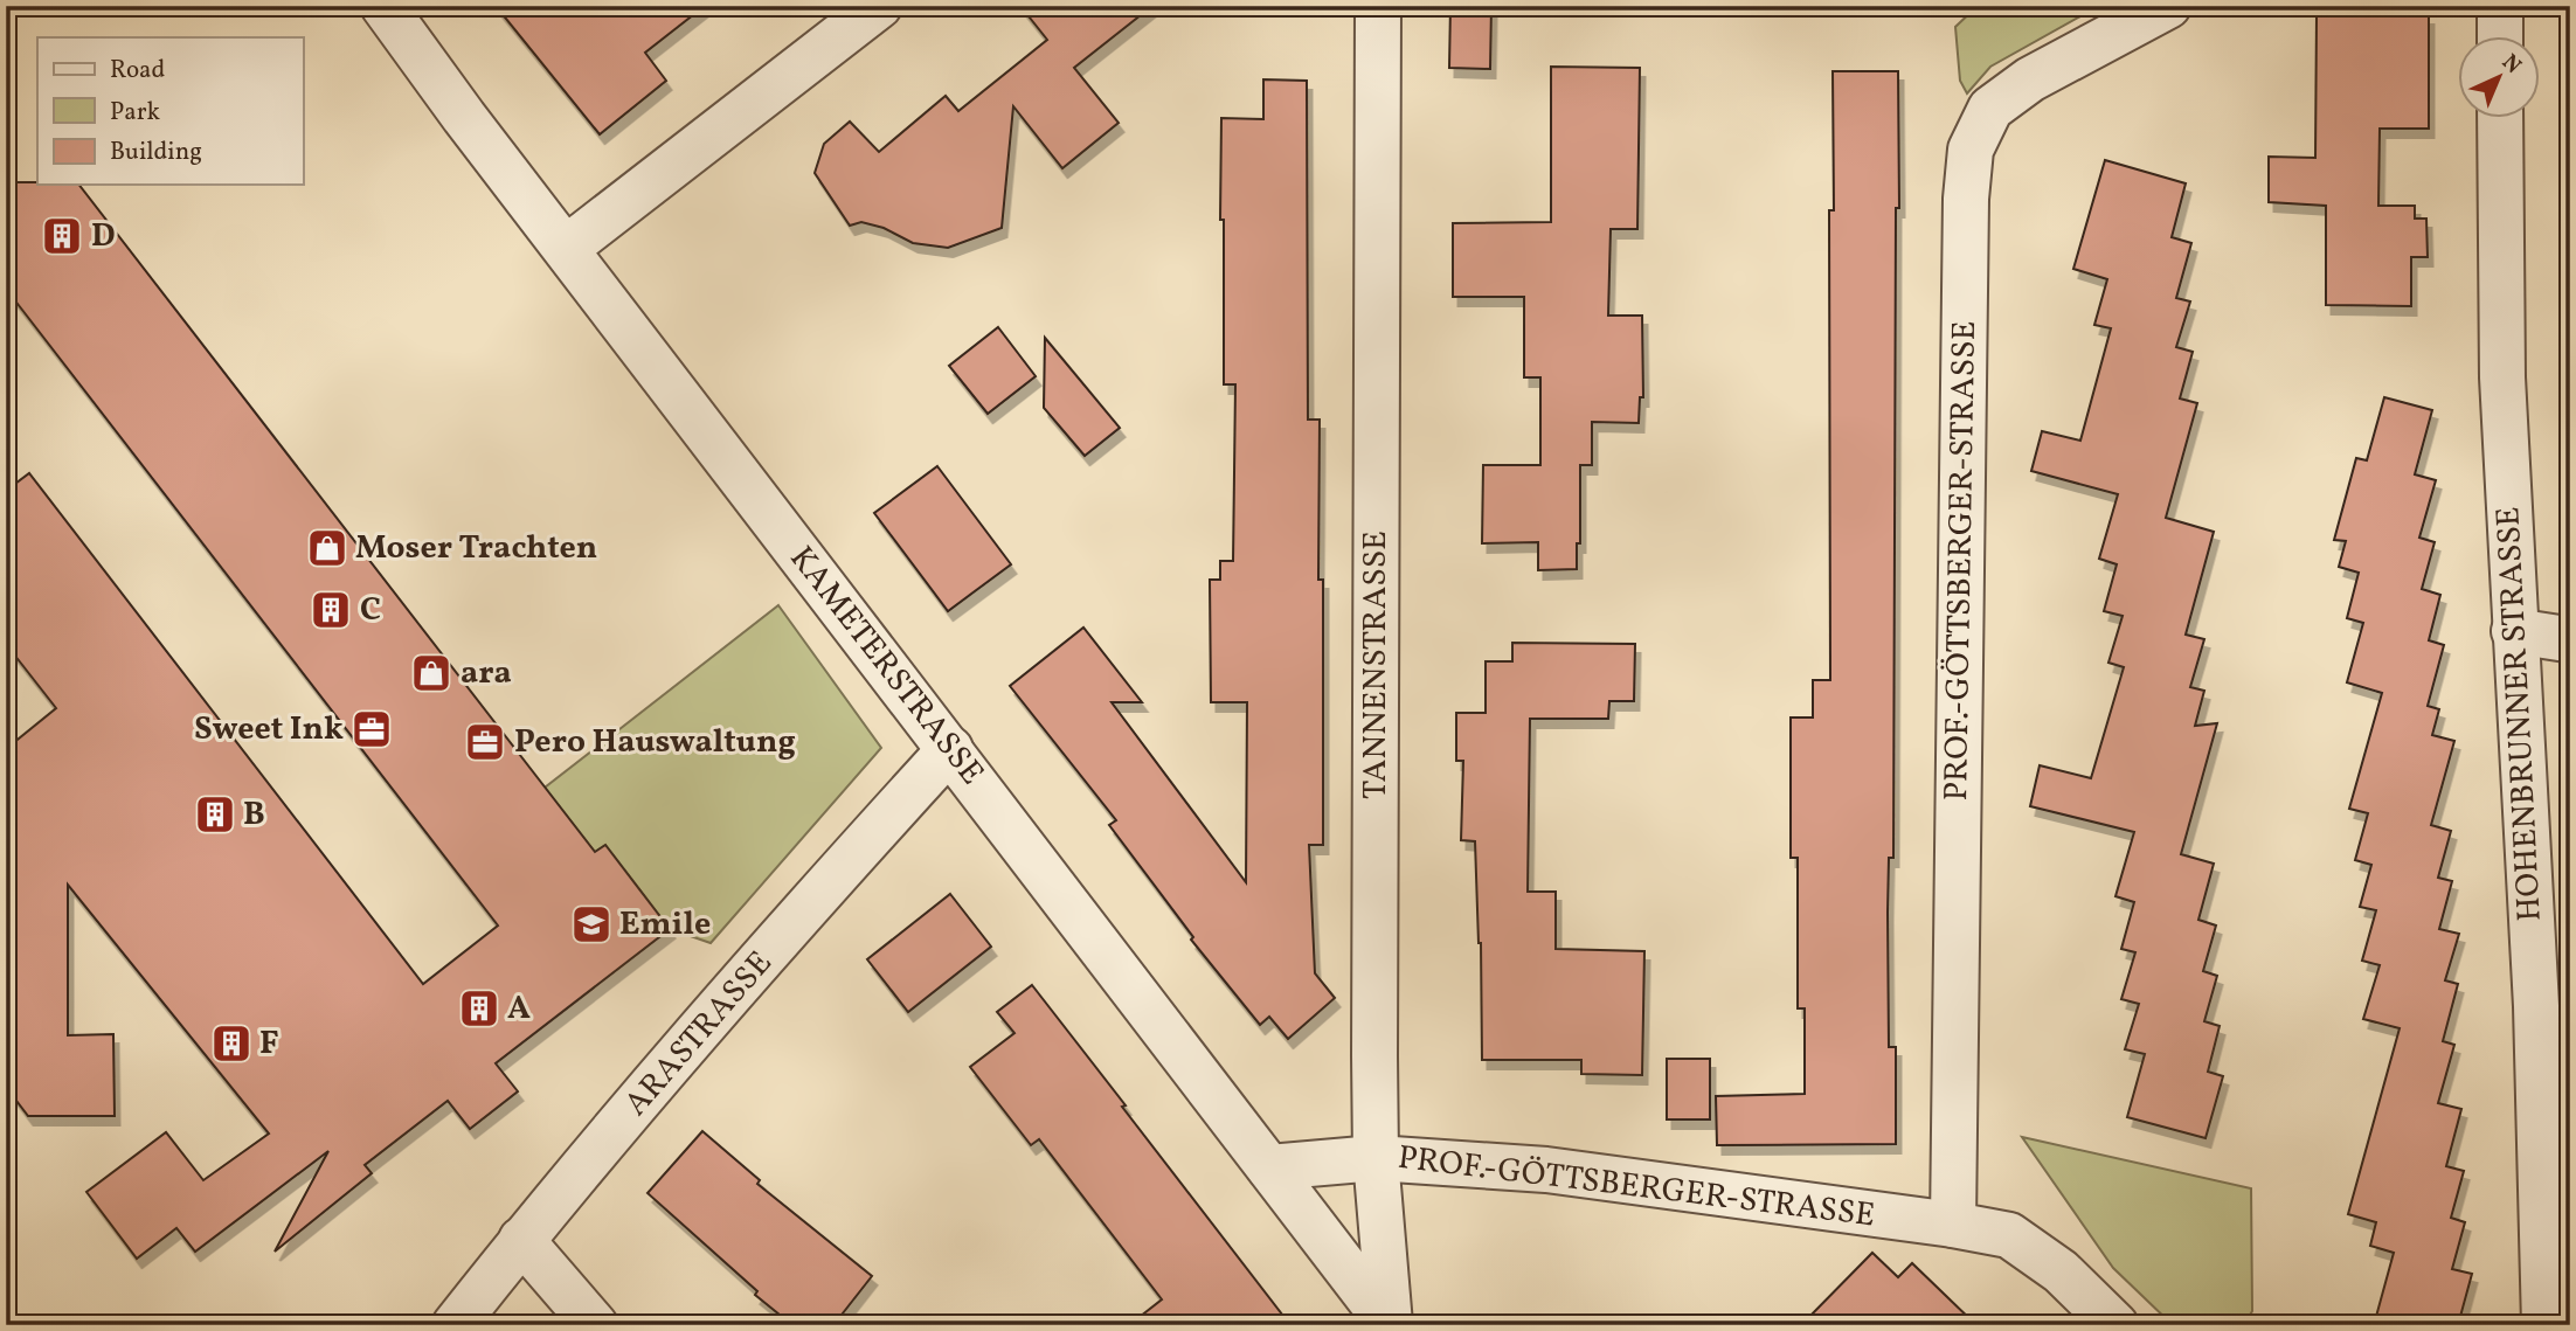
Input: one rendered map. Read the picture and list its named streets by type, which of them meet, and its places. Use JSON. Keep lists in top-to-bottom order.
{
  "streets": {
    "street": [
      "PROF.-GÖTTSBERGER-STRASSE",
      "TANNENSTRASSE",
      "KAMETERSTRASSE",
      "HOHENBRUNNER STRASSE",
      "ARASTRASSE"
    ]
  },
  "crossings": [
    ["PROF.-GÖTTSBERGER-STRASSE", "TANNENSTRASSE"],
    ["PROF.-GÖTTSBERGER-STRASSE", "KAMETERSTRASSE"],
    ["TANNENSTRASSE", "KAMETERSTRASSE"],
    ["KAMETERSTRASSE", "ARASTRASSE"]
  ],
  "places": {
    "building": [
      "D",
      "C",
      "B",
      "A",
      "F"
    ],
    "shop": ["Moser Trachten", "ara"],
    "office": ["Sweet Ink", "Pero Hauswaltung"],
    "school or university": ["Emile"]
  },
  "legend": ["Road", "Park", "Building"],
  "north": "top right"
}
